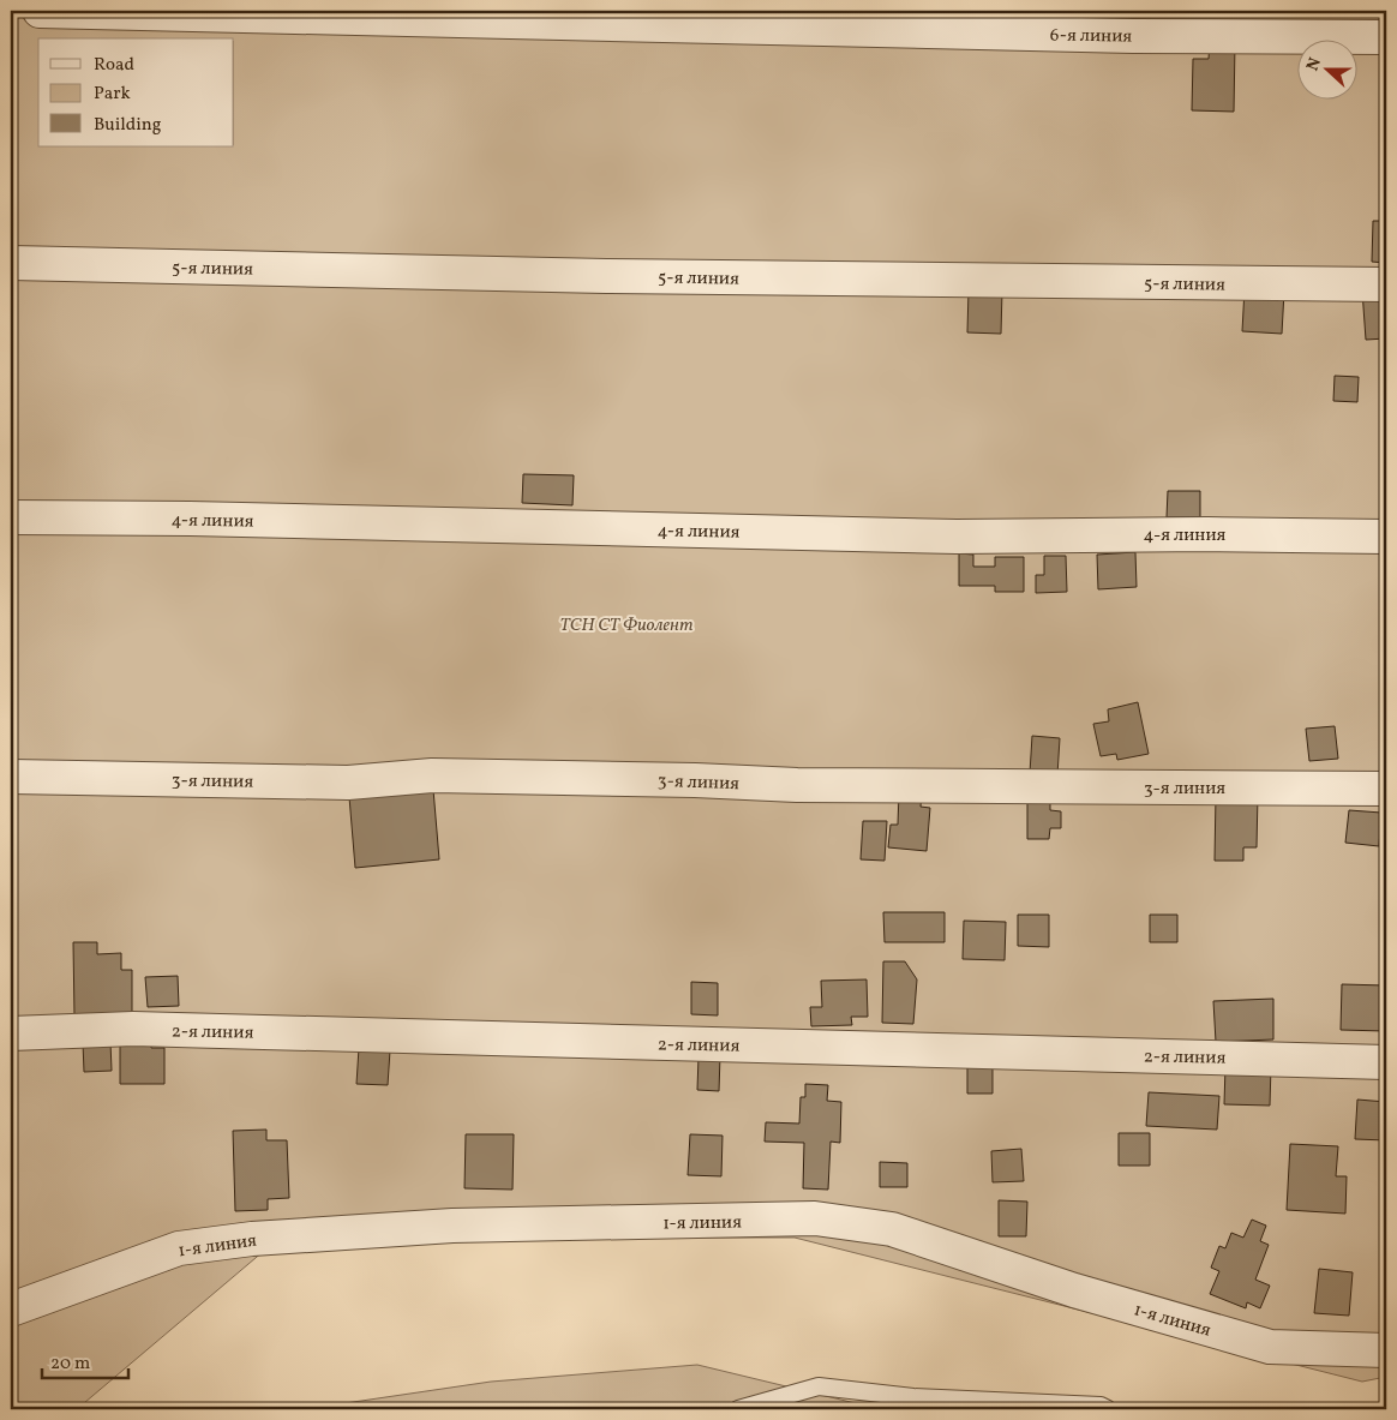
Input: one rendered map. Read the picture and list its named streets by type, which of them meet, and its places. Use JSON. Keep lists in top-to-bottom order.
{
  "streets": {
    "street": [
      "6-я линия",
      "5-я линия",
      "4-я линия",
      "3-я линия",
      "2-я линия",
      "1-я линия"
    ]
  },
  "parks": ["ТСН СТ Фиолент"],
  "legend": ["Road", "Park", "Building"],
  "scale_bar": "20 m",
  "north": "left"
}
